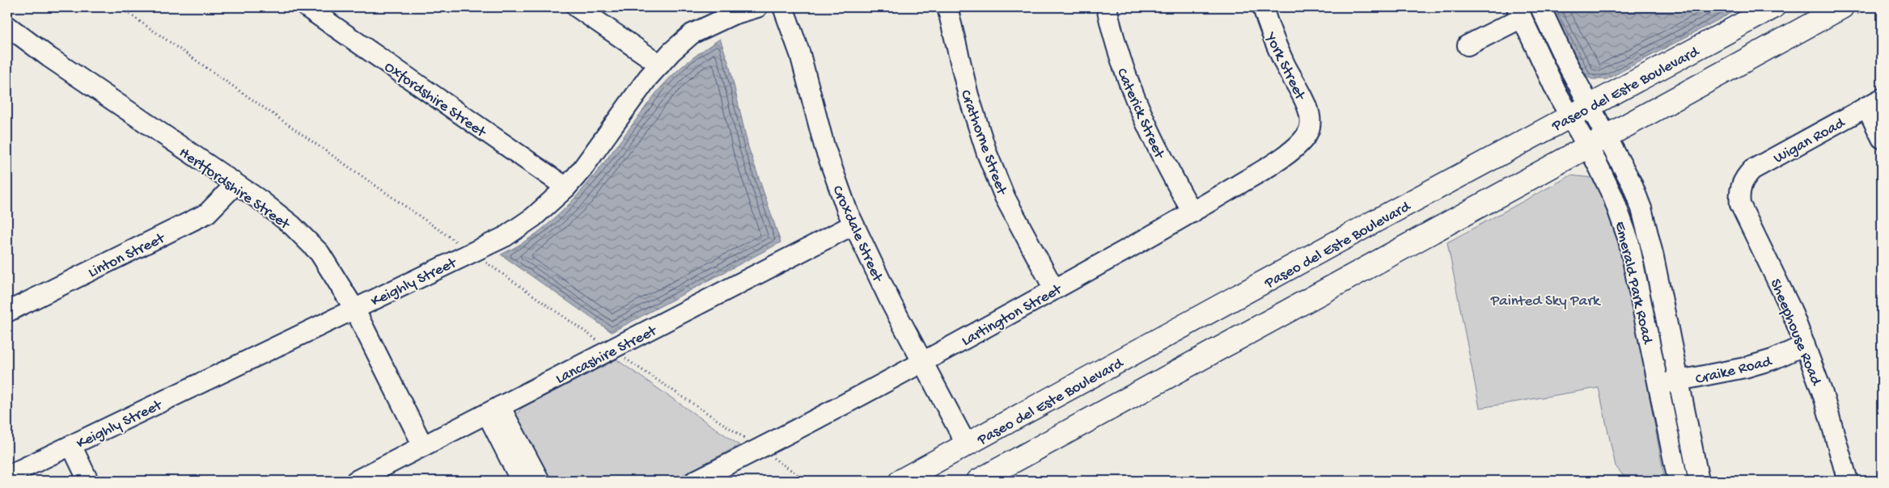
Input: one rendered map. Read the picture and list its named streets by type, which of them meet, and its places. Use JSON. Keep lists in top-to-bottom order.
{
  "streets": {
    "main road": ["Paseo del Este Boulevard"],
    "street": [
      "York Street",
      "Oxfordshire Street",
      "Caterick Street",
      "Wigan Road",
      "Crathorne Street",
      "Hertfordshire Street",
      "Croxdale Street",
      "Linton Street",
      "Keighly Street",
      "Emerald Park Road",
      "Lartington Street",
      "Sheephouse Road",
      "Lancashire Street",
      "Craike Road"
    ]
  },
  "crossings": [
    ["York Street", "Lartington Street"],
    ["Paseo del Este Boulevard", "Croxdale Street"],
    ["Paseo del Este Boulevard", "Emerald Park Road"],
    ["Oxfordshire Street", "Keighly Street"],
    ["Caterick Street", "Lartington Street"],
    ["Wigan Road", "Sheephouse Road"],
    ["Crathorne Street", "Lartington Street"],
    ["Hertfordshire Street", "Linton Street"],
    ["Hertfordshire Street", "Keighly Street"],
    ["Hertfordshire Street", "Lancashire Street"],
    ["Croxdale Street", "Lartington Street"],
    ["Croxdale Street", "Lancashire Street"],
    ["Emerald Park Road", "Craike Road"],
    ["Sheephouse Road", "Craike Road"]
  ],
  "parks": ["Painted Sky Park"]
}
